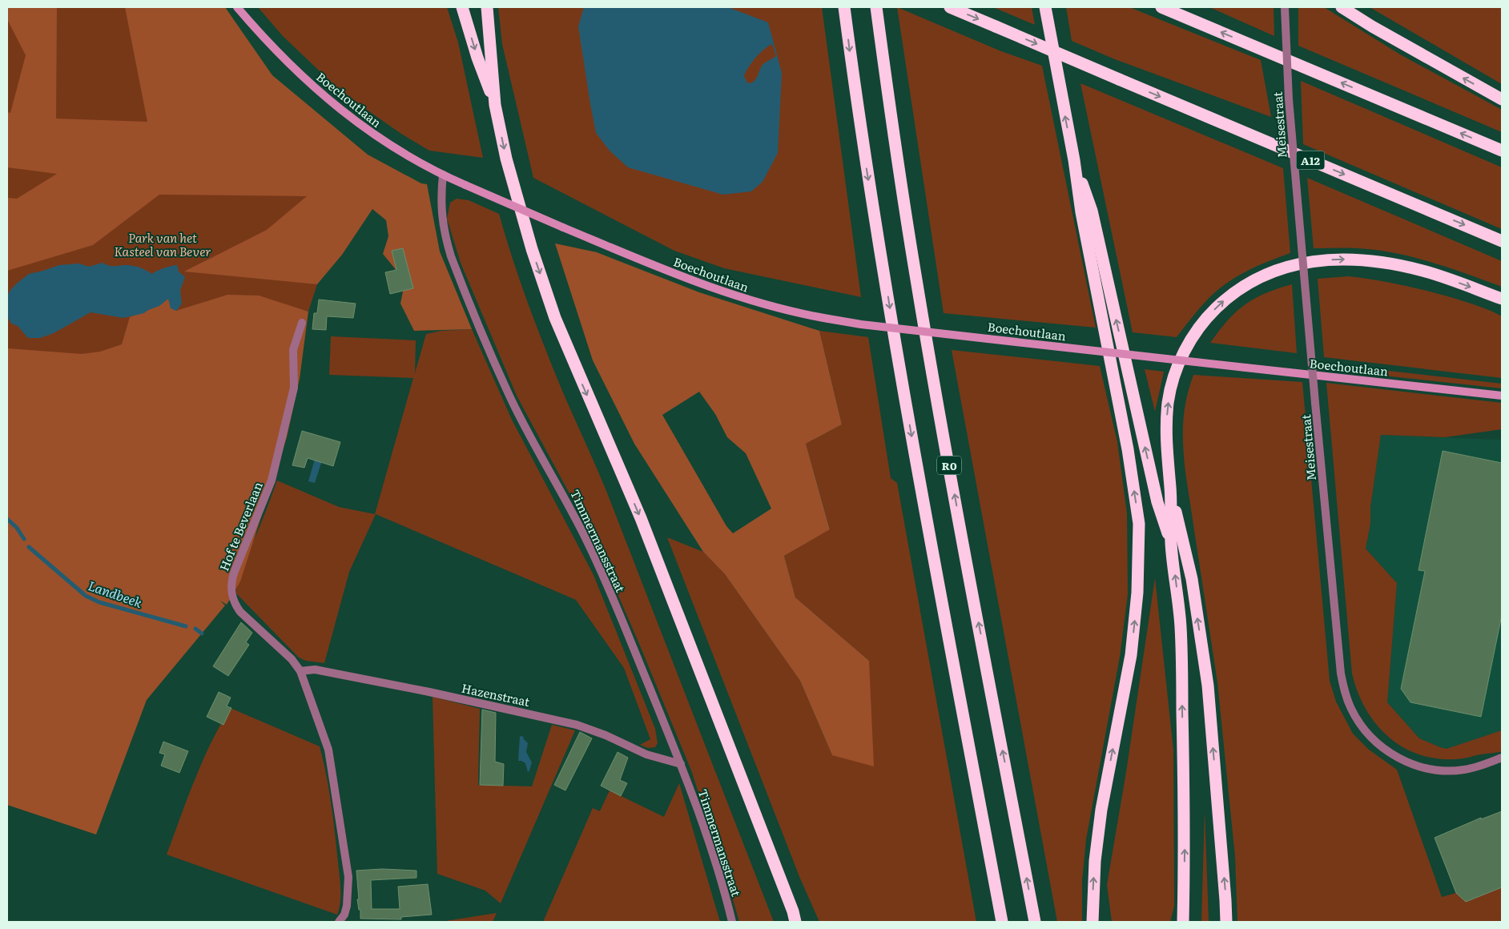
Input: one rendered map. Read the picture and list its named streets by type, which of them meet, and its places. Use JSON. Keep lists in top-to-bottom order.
{
  "streets": {
    "highway": ["A12", "R0"],
    "main road": ["Boechoutlaan"],
    "street": [
      "Meisestraat",
      "Hof te Beverlaan",
      "Timmermansstraat",
      "Hazenstraat"
    ]
  },
  "crossings": [
    ["Boechoutlaan", "Timmermansstraat"],
    ["Hof te Beverlaan", "Hazenstraat"],
    ["Timmermansstraat", "Hazenstraat"]
  ],
  "water": ["Landbeek"],
  "parks": ["Park van het Kasteel van Bever"]
}
